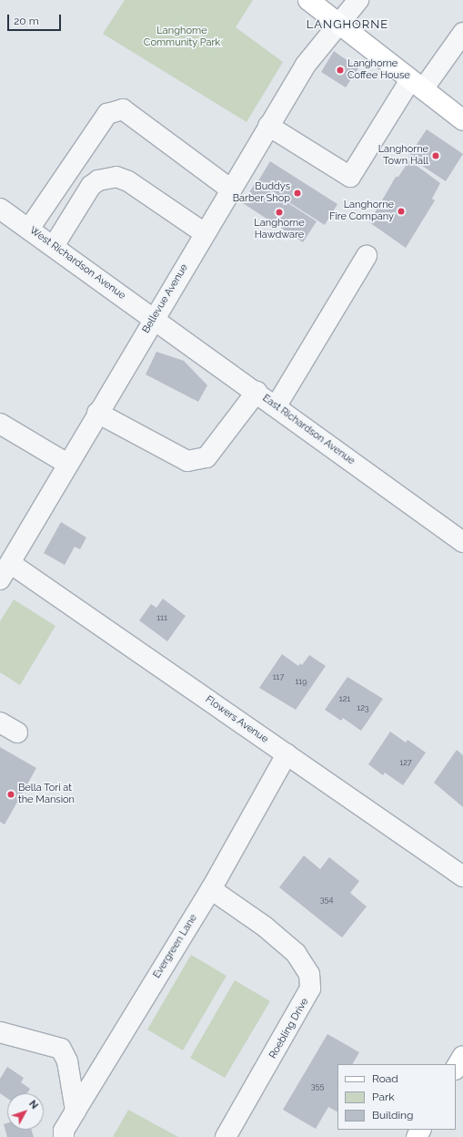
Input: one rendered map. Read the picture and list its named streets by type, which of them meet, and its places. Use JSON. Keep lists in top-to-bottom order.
{
  "streets": {
    "street": [
      "West Richardson Avenue",
      "Bellevue Avenue",
      "East Richardson Avenue",
      "Flowers Avenue",
      "Evergreen Lane",
      "Roebling Drive"
    ]
  },
  "crossings": [
    ["West Richardson Avenue", "Bellevue Avenue"],
    ["West Richardson Avenue", "East Richardson Avenue"],
    ["Bellevue Avenue", "East Richardson Avenue"],
    ["Bellevue Avenue", "Flowers Avenue"],
    ["Flowers Avenue", "Evergreen Lane"],
    ["Evergreen Lane", "Roebling Drive"]
  ],
  "districts": ["LANGHORNE"],
  "parks": ["Langhorne Community Park"],
  "places": [
    "Langhorne Coffee House",
    "Langhorne Town Hall",
    "Buddys Barber Shop",
    "Langhorne Fire Company",
    "Langhorne Hawdware",
    "Bella Tori at the Mansion"
  ],
  "house_numbers": [
    "111",
    "117",
    "119",
    "121",
    "123",
    "127",
    "354",
    "355"
  ],
  "legend": ["Road", "Park", "Building"],
  "scale_bar": "20 m",
  "north": "top right"
}
